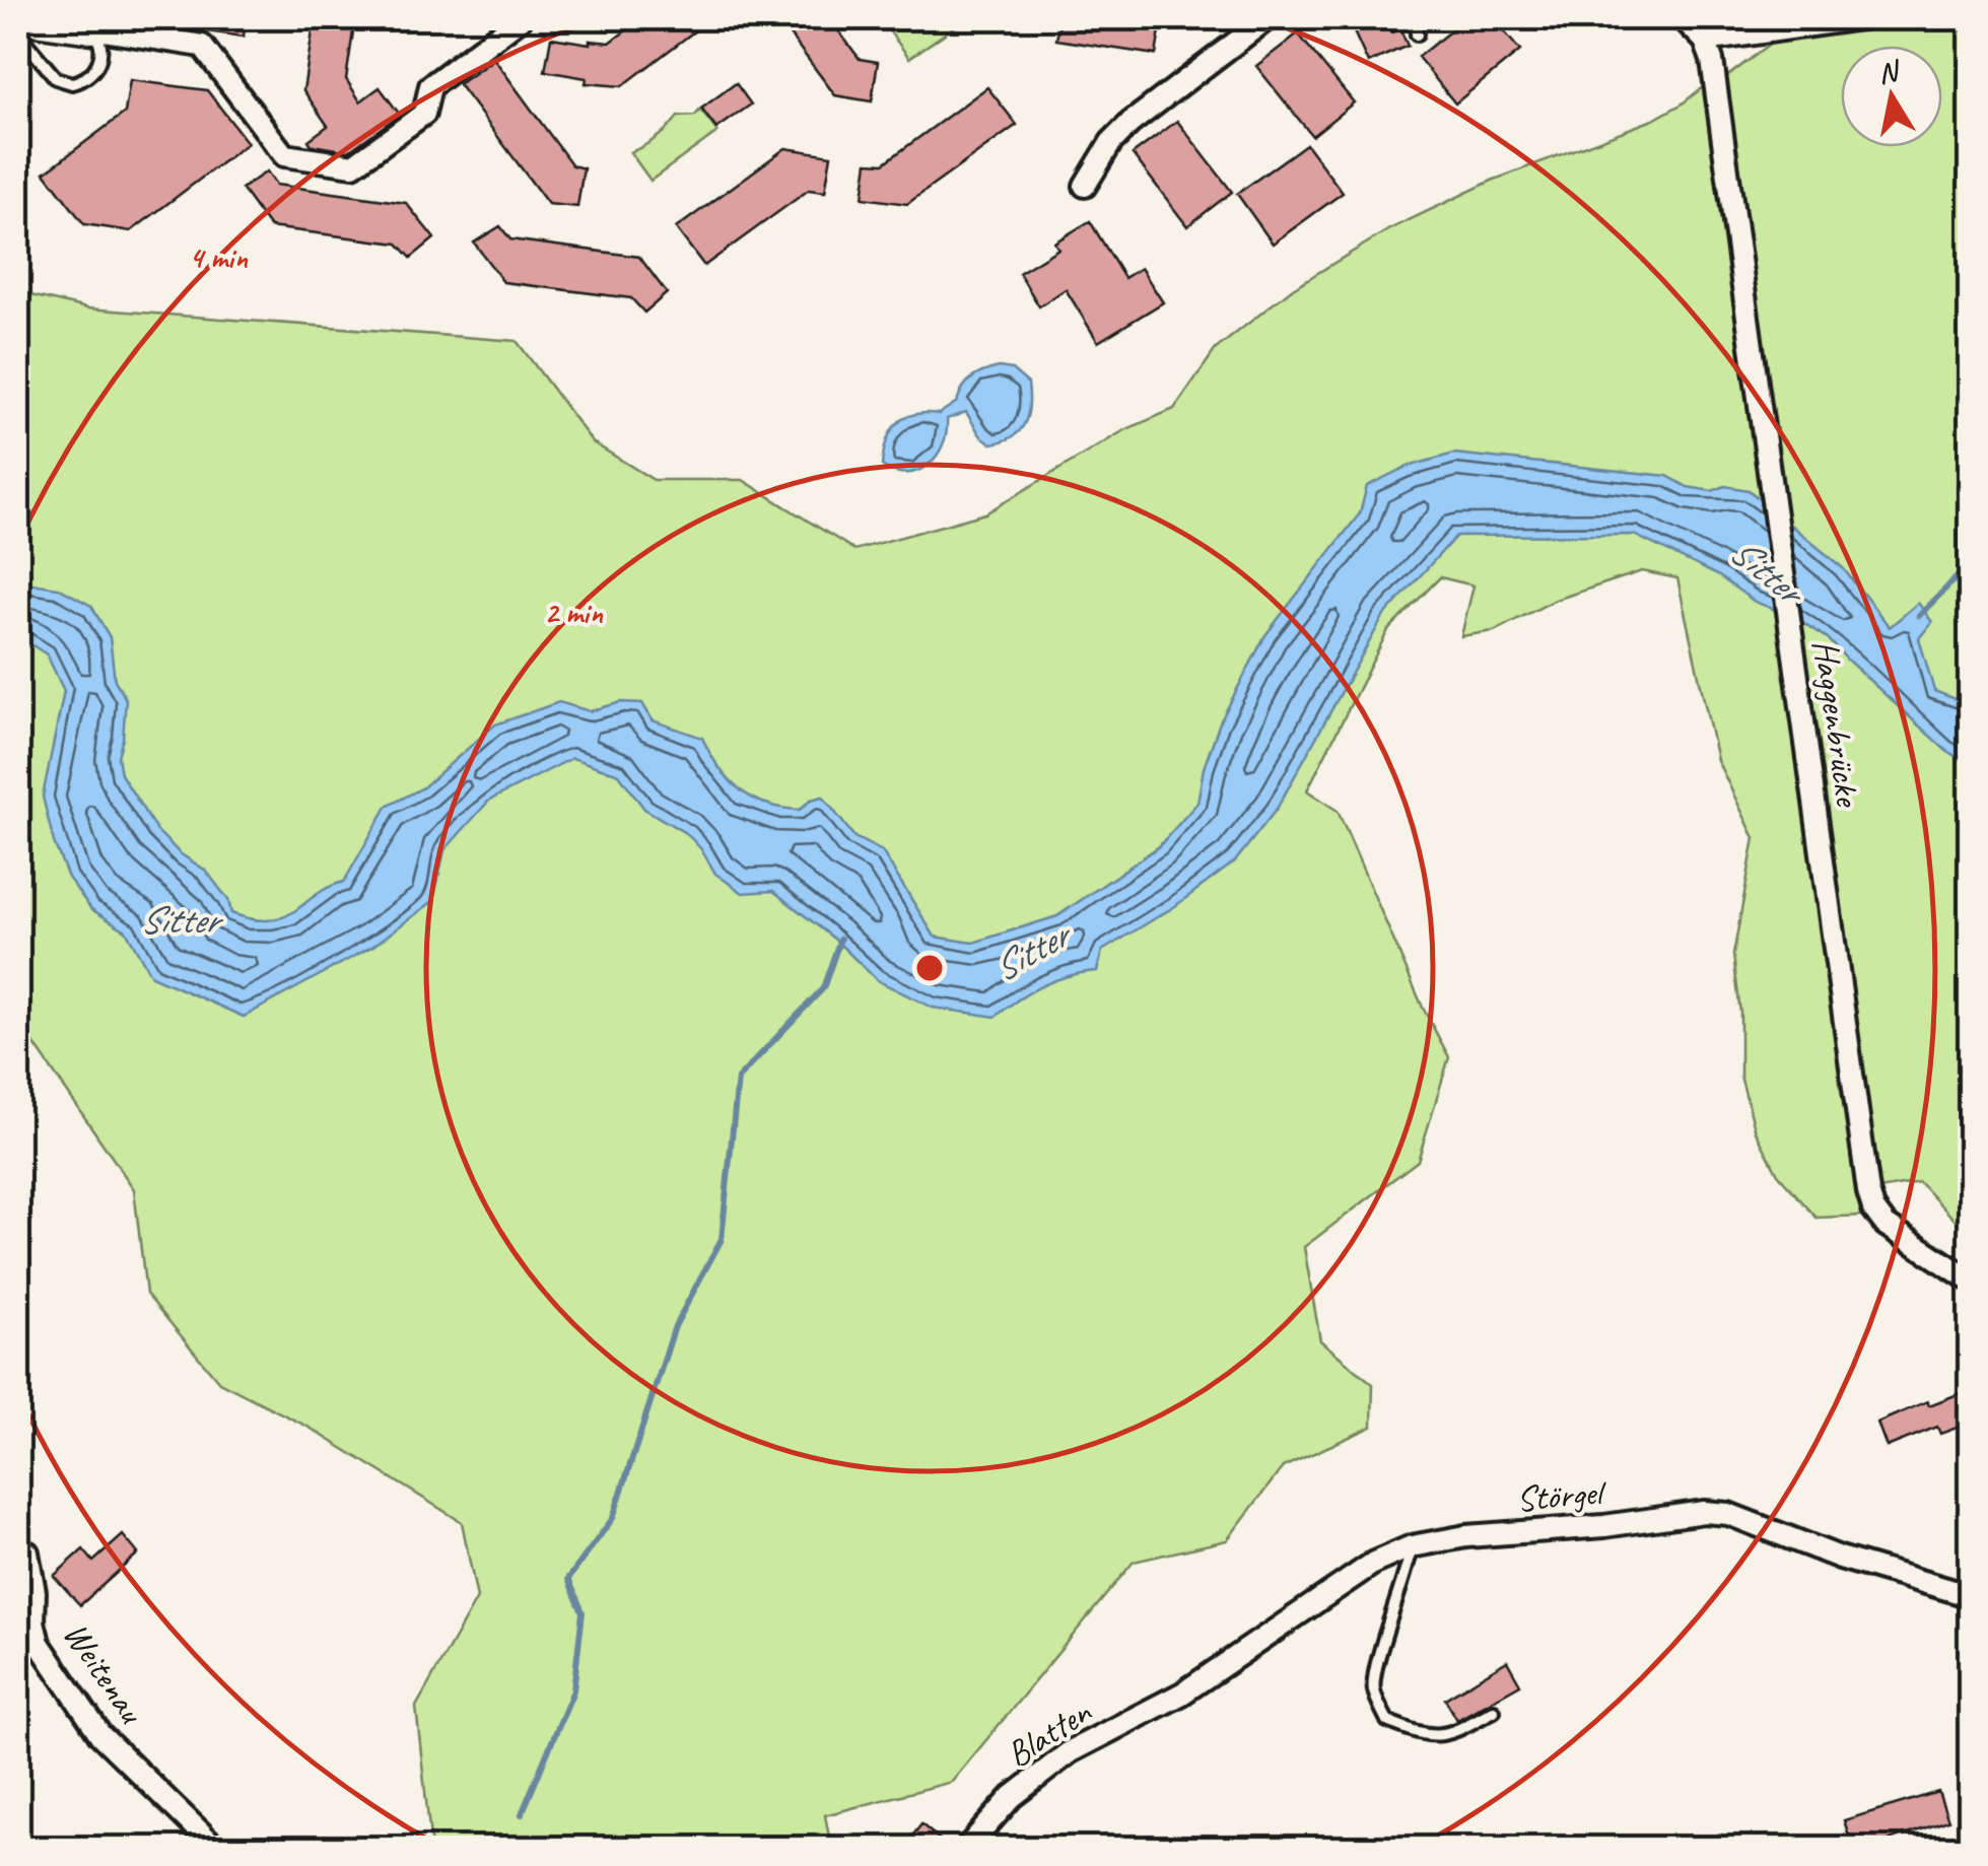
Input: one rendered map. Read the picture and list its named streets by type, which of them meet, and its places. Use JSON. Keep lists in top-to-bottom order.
{
  "streets": {
    "street": [
      "Haggenbrücke",
      "Störgel",
      "Weitenau",
      "Blatten"
    ]
  },
  "crossings": [
    ["Störgel", "Blatten"]
  ],
  "water": ["Sitter"],
  "north": "top",
  "rings": ["4 min", "2 min"]
}
